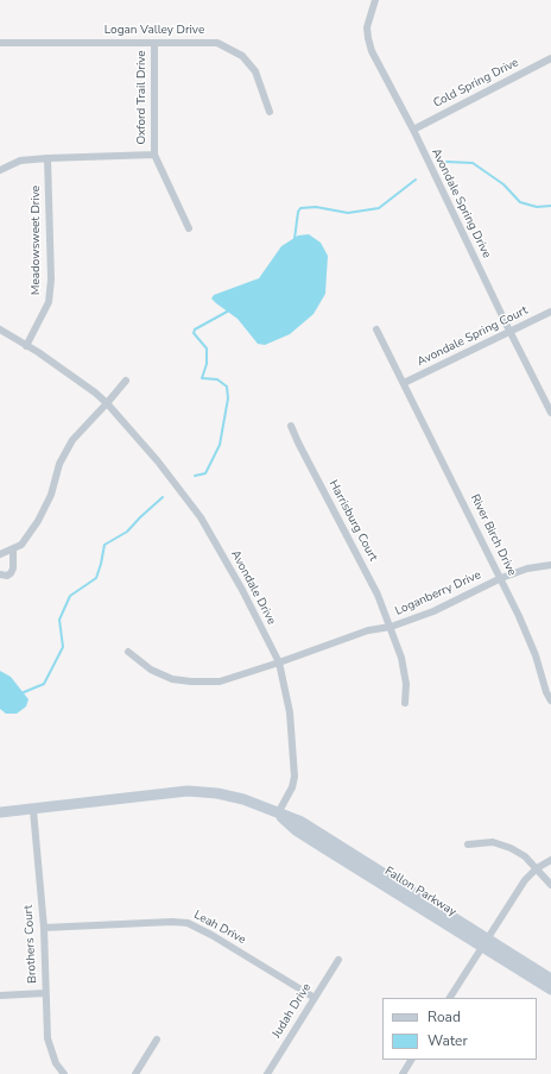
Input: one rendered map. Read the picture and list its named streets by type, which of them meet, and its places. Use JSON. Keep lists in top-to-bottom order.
{
  "streets": {
    "street": [
      "Logan Valley Drive",
      "Cold Spring Drive",
      "Oxford Trail Drive",
      "Avondale Spring Drive",
      "Meadowsweet Drive",
      "Avondale Spring Court",
      "Harrisburg Court",
      "River Birch Drive",
      "Avondale Drive",
      "Loganberry Drive",
      "Fallon Parkway",
      "Leah Drive",
      "Brothers Court",
      "Judah Drive"
    ]
  },
  "crossings": [
    ["Logan Valley Drive", "Oxford Trail Drive"],
    ["Cold Spring Drive", "Avondale Spring Drive"],
    ["Avondale Spring Drive", "Avondale Spring Court"],
    ["Meadowsweet Drive", "Avondale Drive"],
    ["Avondale Spring Court", "River Birch Drive"],
    ["Harrisburg Court", "Loganberry Drive"],
    ["River Birch Drive", "Loganberry Drive"],
    ["Avondale Drive", "Loganberry Drive"],
    ["Avondale Drive", "Fallon Parkway"],
    ["Fallon Parkway", "Brothers Court"],
    ["Leah Drive", "Brothers Court"],
    ["Leah Drive", "Judah Drive"]
  ],
  "legend": ["Road", "Water"]
}
